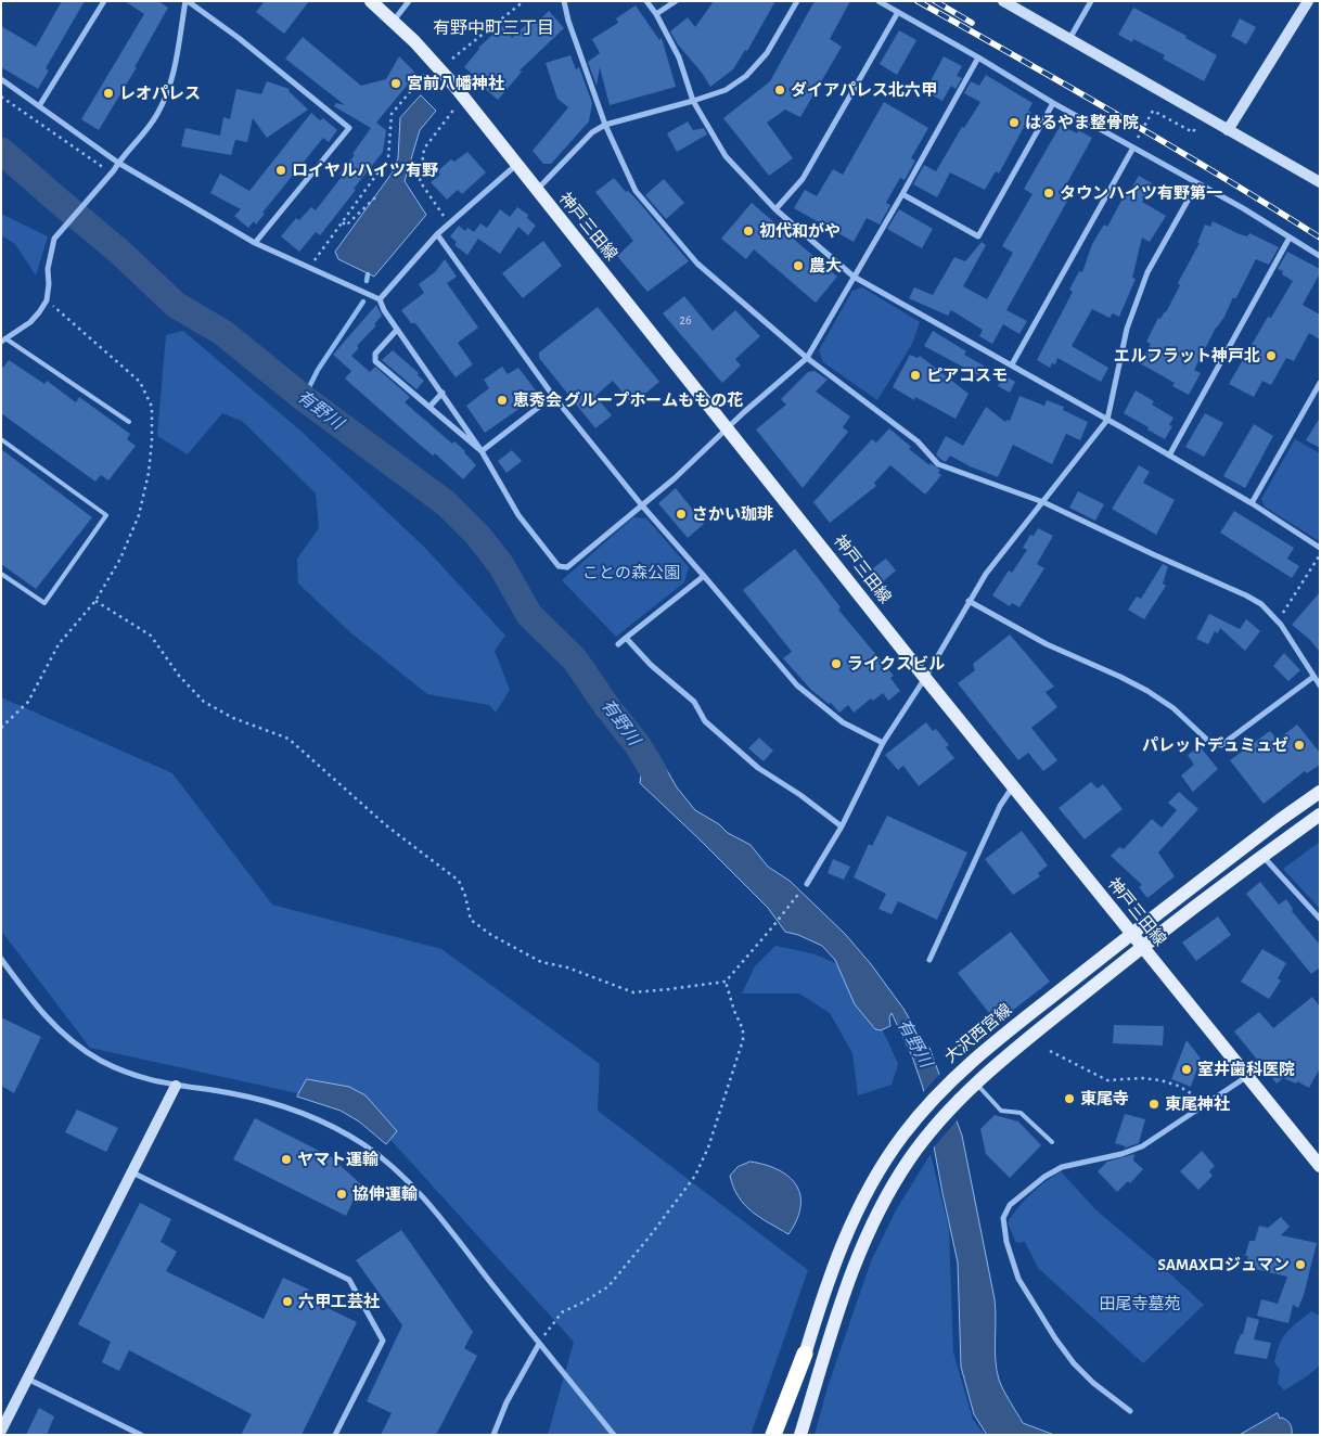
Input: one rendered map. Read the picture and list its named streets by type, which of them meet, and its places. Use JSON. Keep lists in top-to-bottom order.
{
  "streets": {
    "main road": ["神戸三田線", "大沢西宮線"]
  },
  "crossings": [
    ["神戸三田線", "大沢西宮線"]
  ],
  "districts": ["有野中町三丁目"],
  "water": ["有野川"],
  "parks": ["ことの森公園", "田尾寺墓苑"],
  "places": [
    "宮前八幡神社",
    "ダイアパレス北六甲",
    "レオパレス",
    "はるやま整骨院",
    "ロイヤルハイツ有野",
    "タウンハイツ有野第一",
    "初代和がや",
    "農大",
    "エルフラット神戸北",
    "ピアコスモ",
    "恵秀会 グループホームももの花",
    "さかい珈琲",
    "ライクスビル",
    "パレットデュミュゼ",
    "室井歯科医院",
    "東尾寺",
    "東尾神社",
    "ヤマト運輸",
    "協伸運輸",
    "SAMAXロジュマン",
    "六甲工芸社"
  ],
  "house_numbers": ["26"]
}
